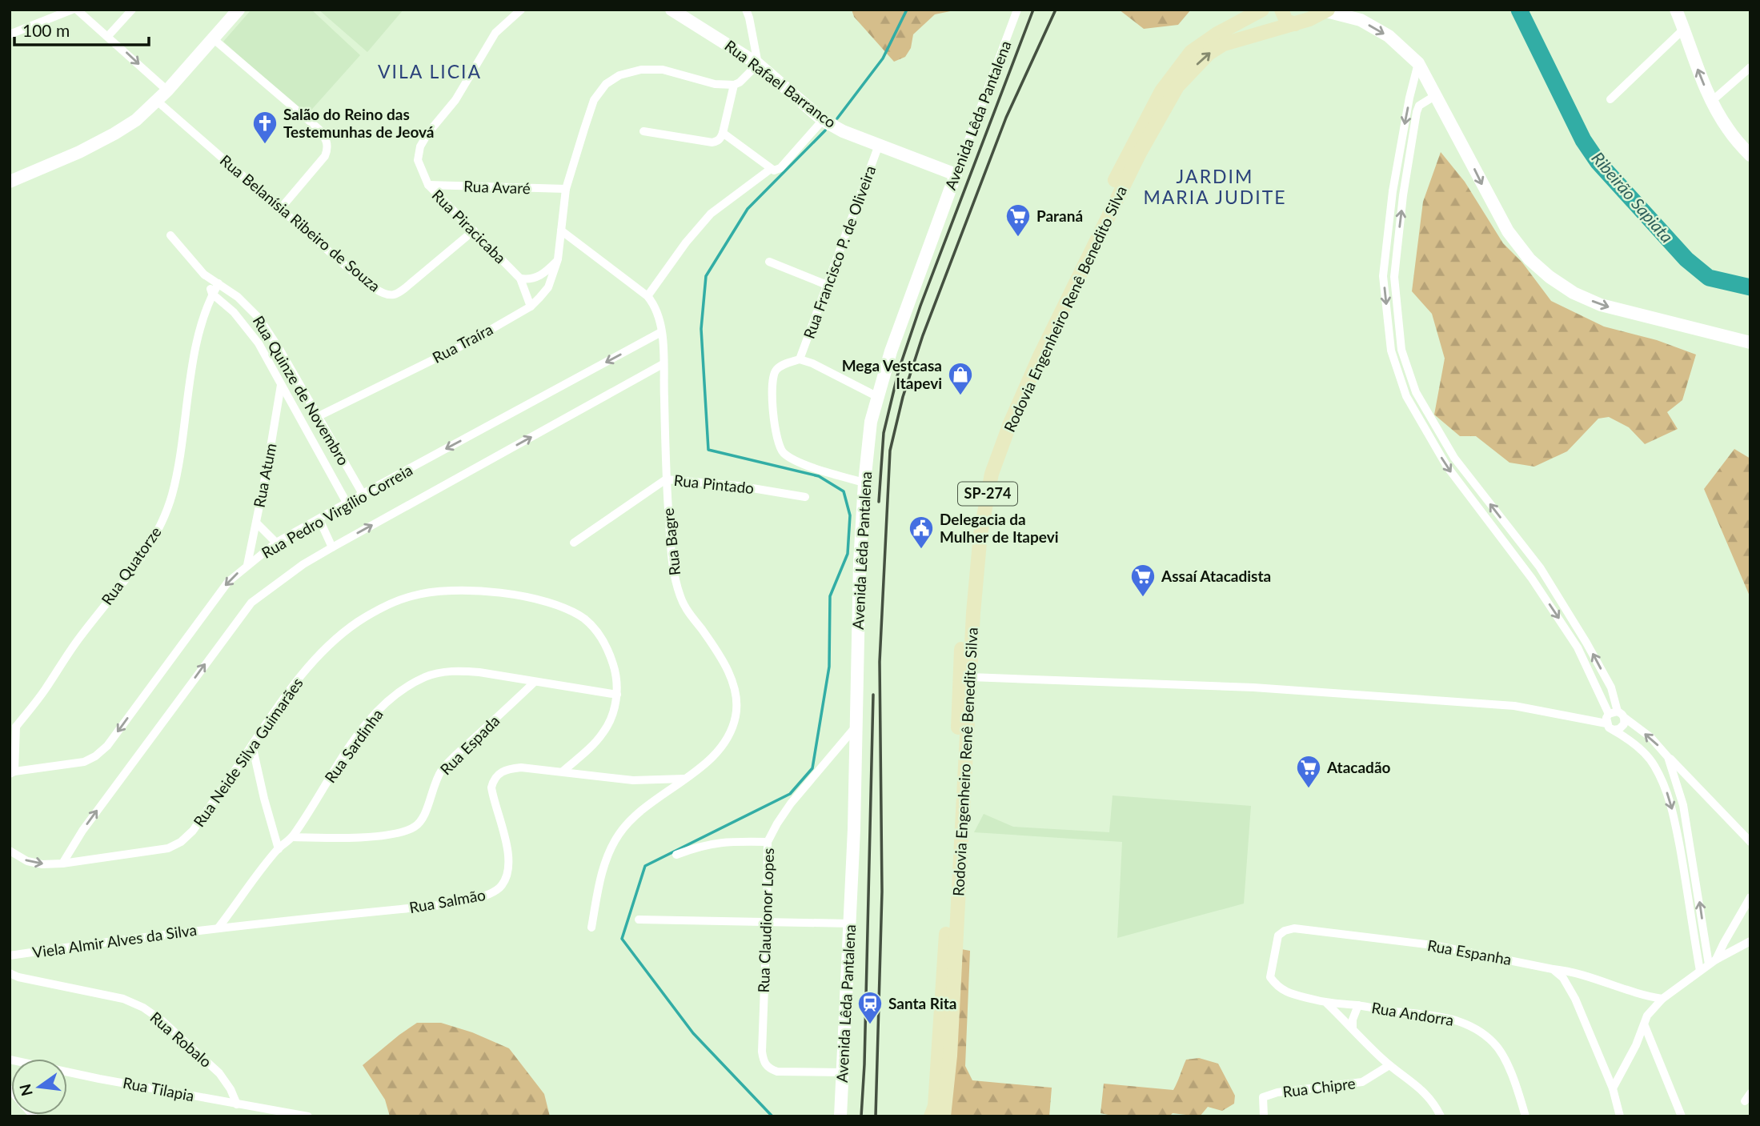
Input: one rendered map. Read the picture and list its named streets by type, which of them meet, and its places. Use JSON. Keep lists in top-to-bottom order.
{
  "streets": {
    "main road": ["Rodovia Engenheiro Renê Benedito Silva", "SP-274"],
    "street": [
      "Rua Rafael Barranco",
      "Avenida Lêda Pantalena",
      "Rua Avaré",
      "Rua Belanísia Ribeiro de Souza",
      "Rua Piracicaba",
      "Rua Francisco P. de Oliveira",
      "Rua Traíra",
      "Rua Quinze de Novembro",
      "Rua Atum",
      "Rua Pintado",
      "Rua Pedro Virgílio Correia",
      "Rua Bagre",
      "Rua Quatorze",
      "Rua Espada",
      "Rua Sardinha",
      "Rua Neide Silva Guimarães",
      "Rua Salmão",
      "Rua Claudionor Lopes",
      "Viela Almir Alves da Silva",
      "Rua Espanha",
      "Rua Andorra",
      "Rua Robalo",
      "Rua Chipre",
      "Rua Tilapia"
    ]
  },
  "crossings": [
    ["Rua Rafael Barranco", "Avenida Lêda Pantalena"],
    ["Rua Rafael Barranco", "Rua Francisco P. de Oliveira"],
    ["Avenida Lêda Pantalena", "Rua Claudionor Lopes"],
    ["Rua Avaré", "Rua Piracicaba"],
    ["Rua Avaré", "Rua Traíra"],
    ["Rua Belanísia Ribeiro de Souza", "Rua Piracicaba"],
    ["Rua Piracicaba", "Rua Traíra"],
    ["Rua Traíra", "Rua Quinze de Novembro"],
    ["Rua Traíra", "Rua Bagre"],
    ["Rua Quinze de Novembro", "Rua Atum"],
    ["Rua Quinze de Novembro", "Rua Pedro Virgílio Correia"],
    ["Rua Quinze de Novembro", "Rua Quatorze"],
    ["Rua Atum", "Rua Pedro Virgílio Correia"],
    ["Rua Pintado", "Rua Bagre"],
    ["Rua Pedro Virgílio Correia", "Rua Bagre"],
    ["Rua Pedro Virgílio Correia", "Rua Neide Silva Guimarães"],
    ["Rua Bagre", "Rua Salmão"],
    ["Rua Espada", "Rua Sardinha"],
    ["Rua Sardinha", "Rua Neide Silva Guimarães"],
    ["Rua Sardinha", "Rua Salmão"],
    ["Rua Sardinha", "Viela Almir Alves da Silva"],
    ["Rua Neide Silva Guimarães", "Rua Salmão"],
    ["Rua Salmão", "Viela Almir Alves da Silva"],
    ["Rua Espanha", "Rua Andorra"],
    ["Rua Robalo", "Rua Tilapia"]
  ],
  "districts": ["VILA LICIA", "JARDIM MARIA JUDITE"],
  "water": ["Ribeirão Sapiata"],
  "places": {
    "church": ["Salão do Reino das Testemunhas de Jeová"],
    "supermarket": ["Paraná", "Assaí Atacadista", "Atacadão"],
    "shop": ["Mega Vestcasa Itapevi"],
    "public building": ["Delegacia da Mulher de Itapevi"],
    "station": ["Santa Rita"]
  },
  "scale_bar": "100 m",
  "north": "left"
}
